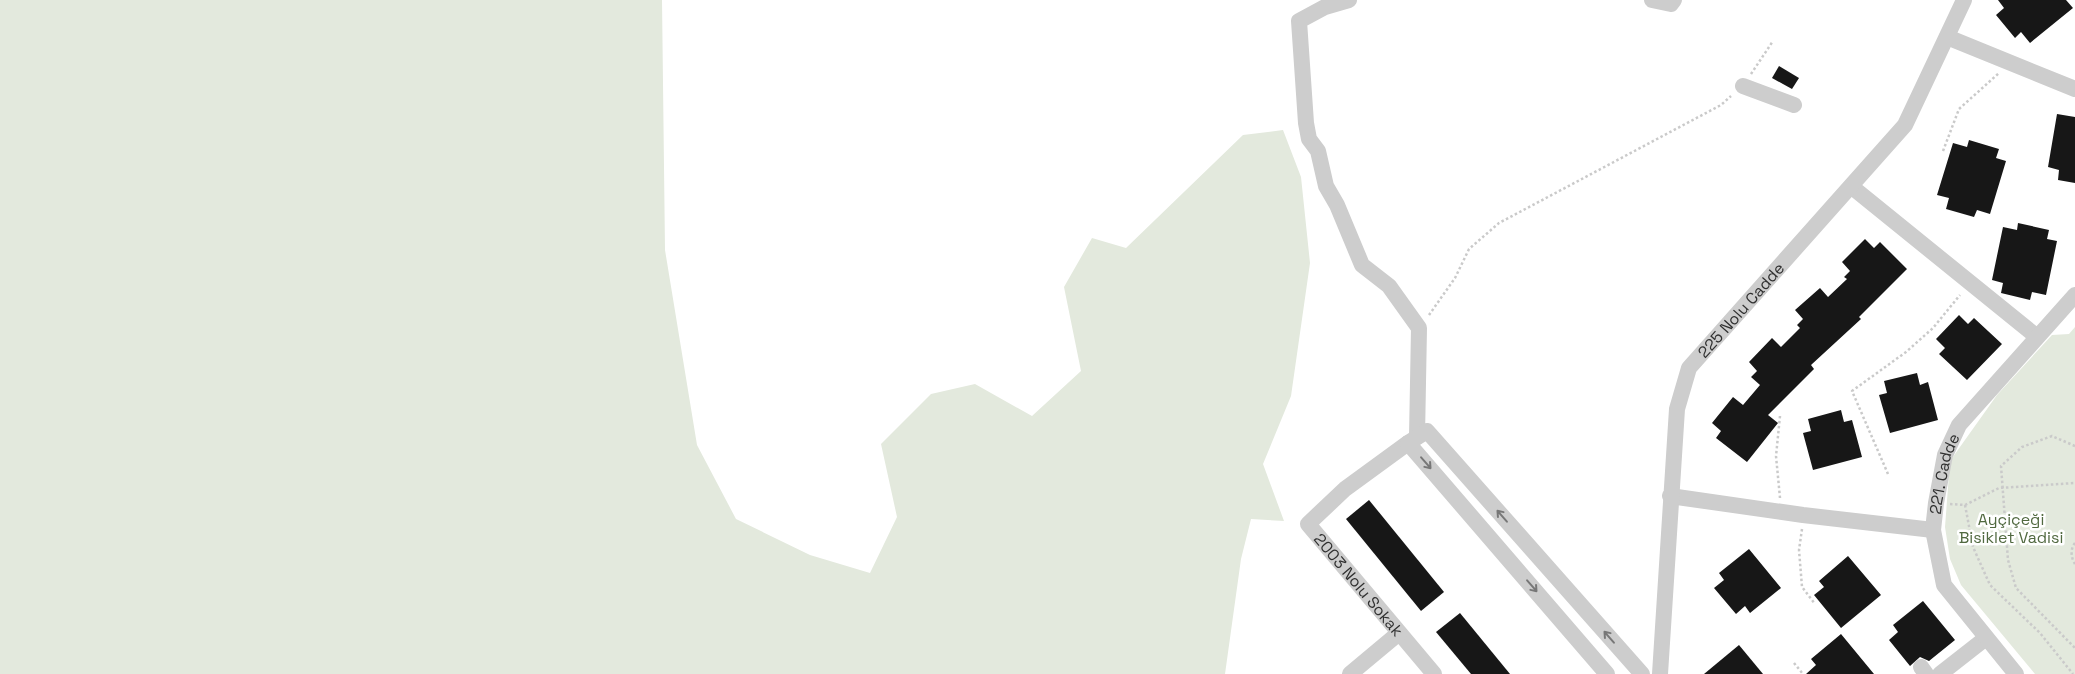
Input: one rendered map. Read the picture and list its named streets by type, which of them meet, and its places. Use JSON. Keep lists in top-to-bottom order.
{
  "streets": {
    "street": ["225 Nolu Cadde", "221. Cadde", "2003 Nolu Sokak"]
  },
  "parks": ["Ayçiçeği Bisiklet Vadisi"]
}
